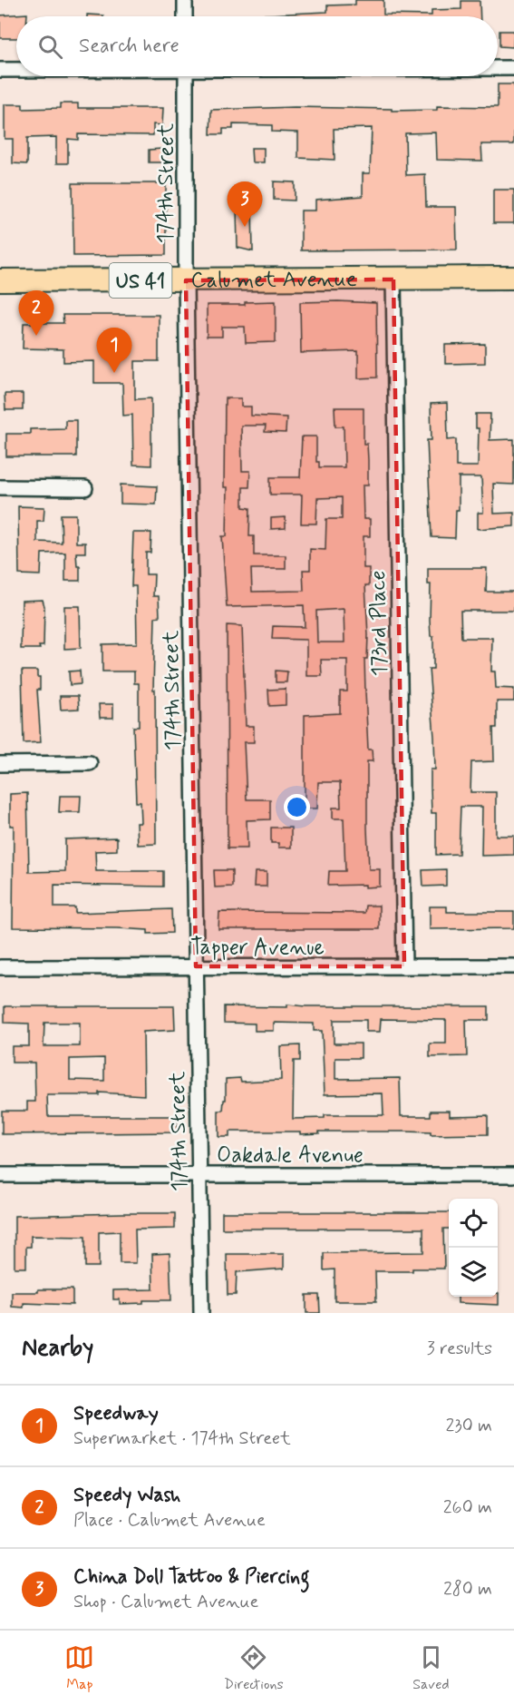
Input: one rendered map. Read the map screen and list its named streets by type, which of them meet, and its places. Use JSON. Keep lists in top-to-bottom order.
{
  "streets": {
    "main road": ["Calumet Avenue", "US 41"],
    "street": [
      "174th Street",
      "173rd Place",
      "Tapper Avenue",
      "Oakdale Avenue"
    ]
  },
  "crossings": [
    ["174th Street", "Calumet Avenue"],
    ["174th Street", "Tapper Avenue"],
    ["174th Street", "Oakdale Avenue"],
    ["Calumet Avenue", "173rd Place"],
    ["173rd Place", "Tapper Avenue"]
  ],
  "page": {
    "search": "Search here",
    "pins": ["3", "2", "1"],
    "heading": ["Nearby", "3 results"],
    "list": [
      {
        "mark": "1",
        "name": "Speedway",
        "note": "Supermarket · 174th Street",
        "value": "230 m"
      },
      {
        "mark": "2",
        "name": "Speedy Wash",
        "note": "Place · Calumet Avenue",
        "value": "260 m"
      },
      {
        "mark": "3",
        "name": "China Doll Tattoo & Piercing",
        "note": "Shop · Calumet Avenue",
        "value": "280 m"
      }
    ],
    "nav": ["Map", "Directions", "Saved"]
  }
}
